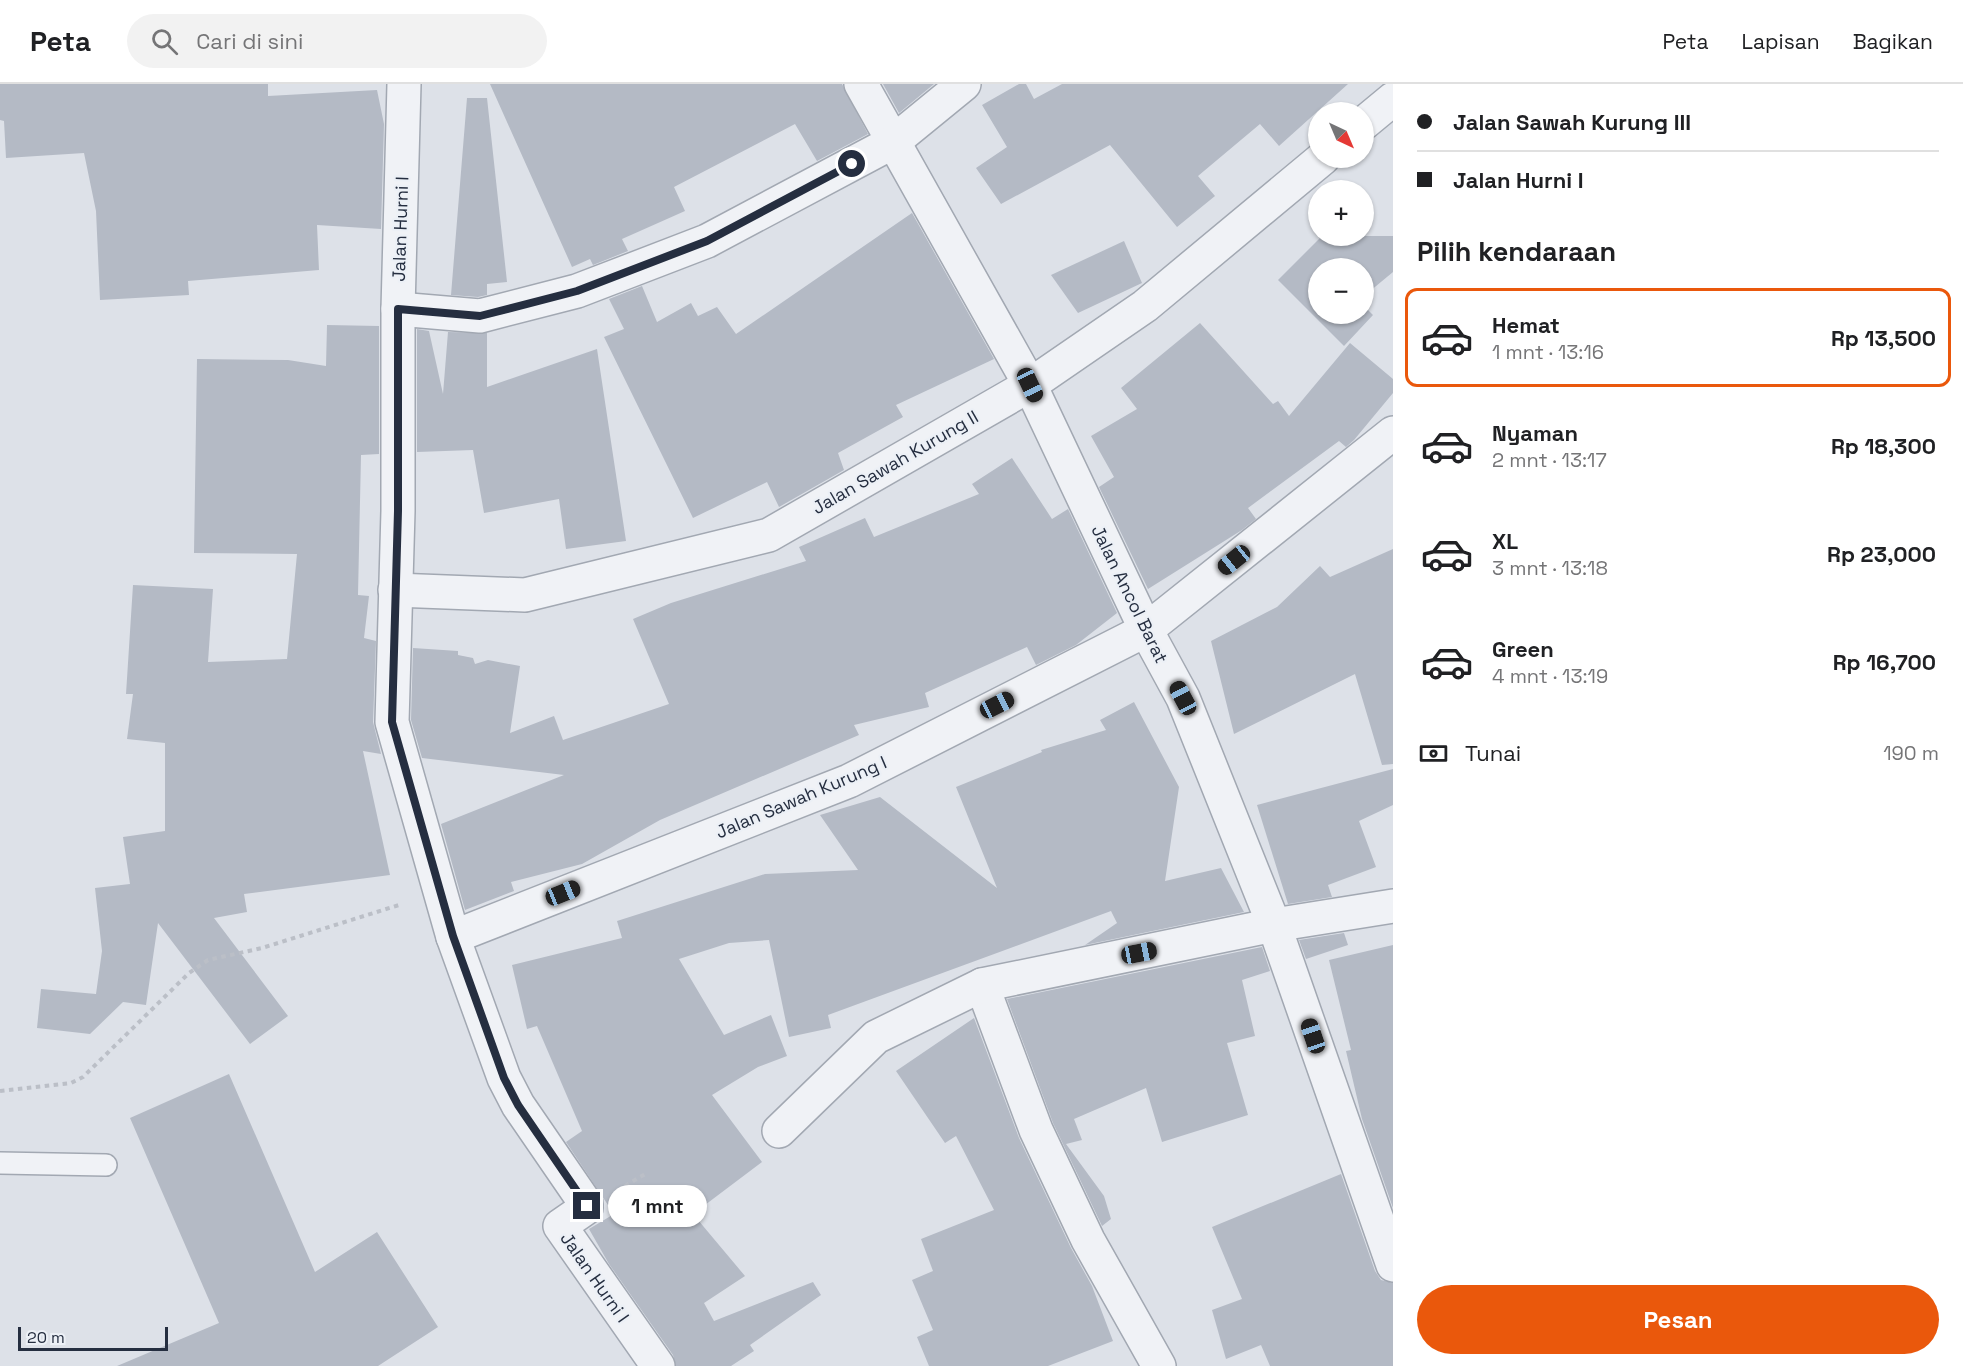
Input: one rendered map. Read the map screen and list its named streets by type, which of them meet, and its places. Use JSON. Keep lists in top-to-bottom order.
{
  "streets": {
    "street": [
      "Jalan Hurni I",
      "Jalan Sawah Kurung II",
      "Jalan Ancol Barat",
      "Jalan Sawah Kurung I"
    ]
  },
  "crossings": [
    ["Jalan Hurni I", "Jalan Sawah Kurung II"],
    ["Jalan Hurni I", "Jalan Sawah Kurung I"],
    ["Jalan Sawah Kurung II", "Jalan Ancol Barat"],
    ["Jalan Ancol Barat", "Jalan Sawah Kurung I"]
  ],
  "scale_bar": "20 m",
  "north": "bottom right",
  "page": {
    "header": "Peta",
    "search": "Cari di sini",
    "nav": ["Peta", "Lapisan", "Bagikan"],
    "banner": ["Jalan Sawah Kurung III", "Jalan Hurni I"],
    "map_buttons": ["+", "−"],
    "heading": "Pilih kendaraan",
    "list": [
      {
        "name": "Hemat",
        "note": "1 mnt · 13:16",
        "value": "Rp 13,500"
      },
      {
        "name": "Nyaman",
        "note": "2 mnt · 13:17",
        "value": "Rp 18,300"
      },
      {
        "name": "XL",
        "note": "3 mnt · 13:18",
        "value": "Rp 23,000"
      },
      {
        "name": "Green",
        "note": "4 mnt · 13:19",
        "value": "Rp 16,700"
      }
    ],
    "pay": ["Tunai", "190 m"],
    "bubble": "1 mnt",
    "buttons": "Pesan",
    "scale": "20 m"
  }
}
